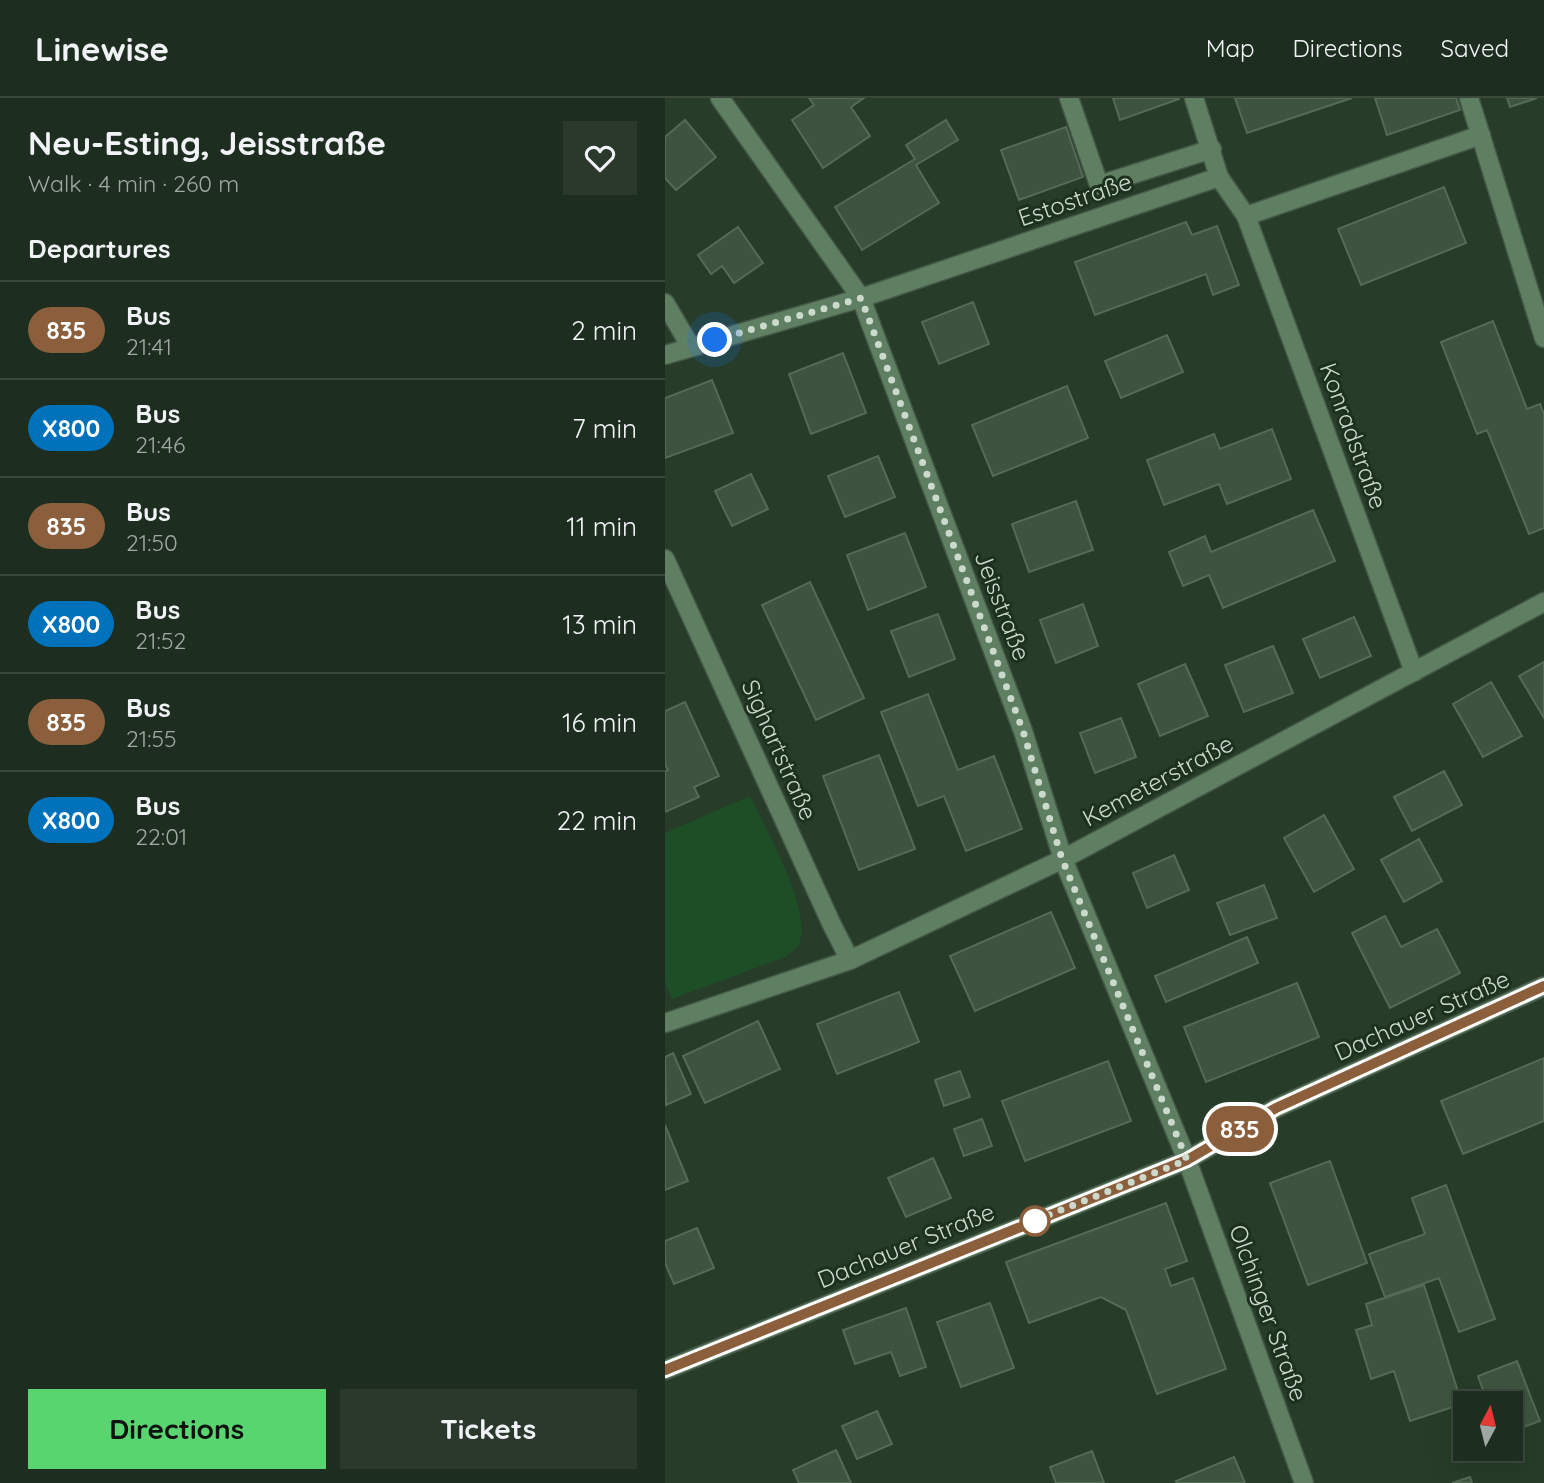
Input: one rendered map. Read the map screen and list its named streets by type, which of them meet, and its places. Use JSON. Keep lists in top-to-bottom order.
{
  "streets": {
    "street": [
      "Estostraße",
      "Konradstraße",
      "Jeisstraße",
      "Sighartstraße",
      "Kemeterstraße",
      "Dachauer Straße",
      "Olchinger Straße"
    ]
  },
  "crossings": [
    ["Estostraße", "Jeisstraße"],
    ["Konradstraße", "Kemeterstraße"],
    ["Jeisstraße", "Kemeterstraße"],
    ["Jeisstraße", "Dachauer Straße"],
    ["Jeisstraße", "Olchinger Straße"],
    ["Sighartstraße", "Kemeterstraße"],
    ["Dachauer Straße", "Olchinger Straße"]
  ],
  "lines": ["bus line 835"],
  "north": "top",
  "page": {
    "header": "Linewise",
    "nav": ["Map", "Directions", "Saved"],
    "heading": [
      ["Neu-Esting, Jeisstraße", "Walk · 4 min · 260 m"],
      "Departures"
    ],
    "on_map": "835",
    "list": [
      {
        "mark": "835",
        "name": "Bus",
        "note": "21:41",
        "value": "2 min"
      },
      {
        "mark": "X800",
        "name": "Bus",
        "note": "21:46",
        "value": "7 min"
      },
      {
        "mark": "835",
        "name": "Bus",
        "note": "21:50",
        "value": "11 min"
      },
      {
        "mark": "X800",
        "name": "Bus",
        "note": "21:52",
        "value": "13 min"
      },
      {
        "mark": "835",
        "name": "Bus",
        "note": "21:55",
        "value": "16 min"
      },
      {
        "mark": "X800",
        "name": "Bus",
        "note": "22:01",
        "value": "22 min"
      }
    ],
    "buttons": ["Directions", "Tickets"]
  }
}
